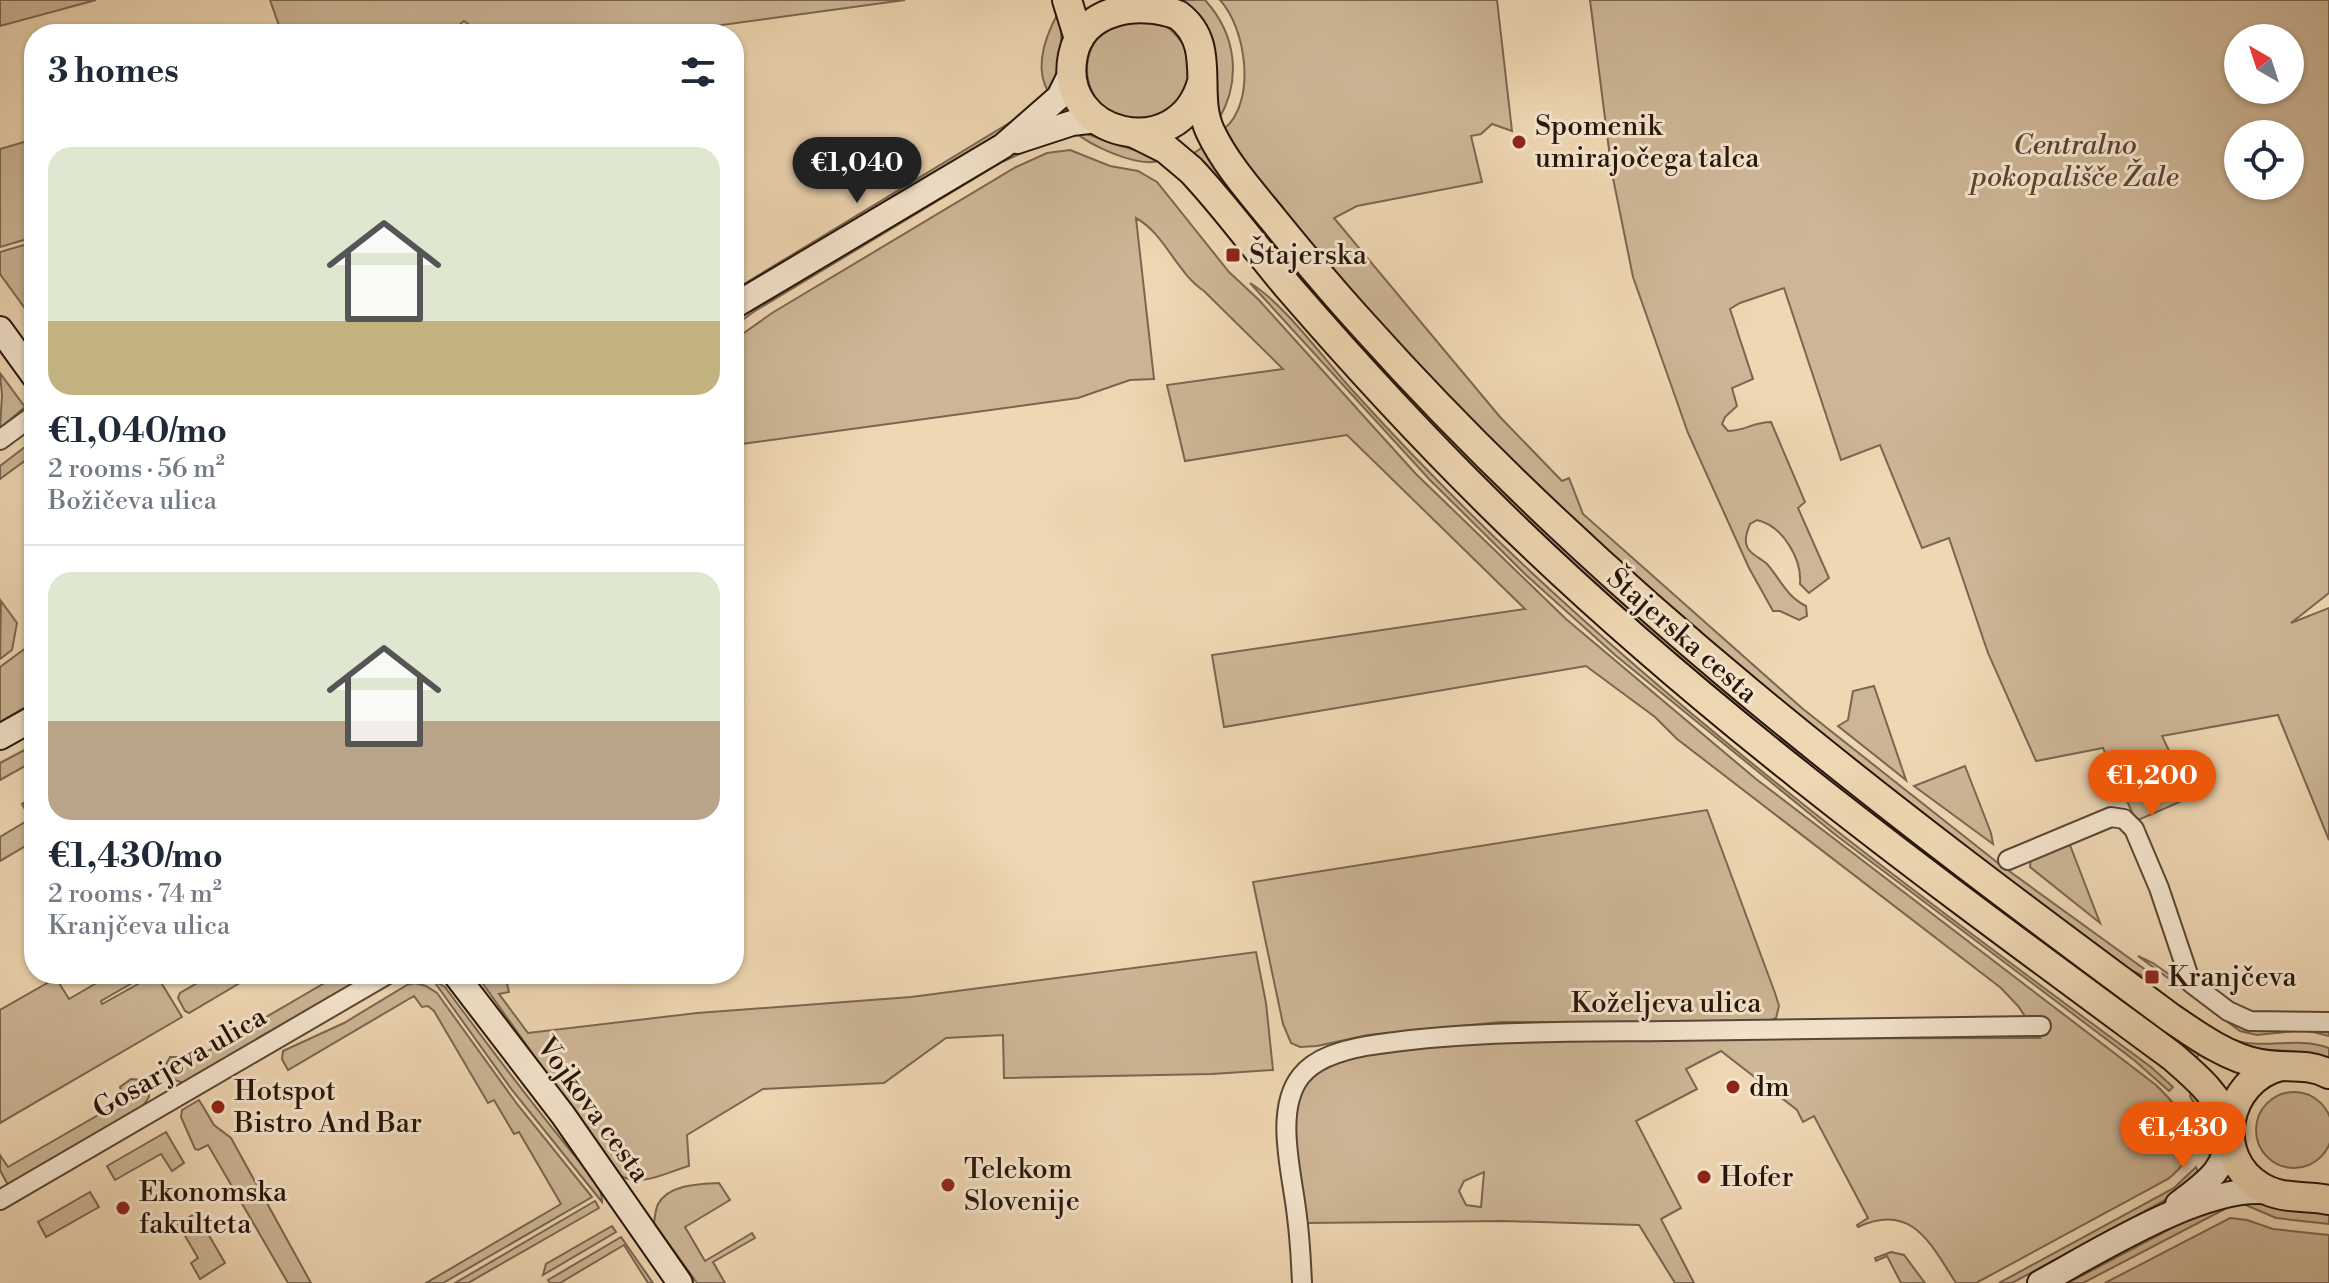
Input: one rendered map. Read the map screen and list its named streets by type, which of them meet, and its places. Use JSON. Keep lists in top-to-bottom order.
{
  "streets": {
    "main road": ["Štajerska cesta"],
    "street": ["Koželjeva ulica", "Gosarjeva ulica", "Vojkova cesta"]
  },
  "parks": ["Centralno pokopališče Žale"],
  "places": {
    "other": [
      "Spomenik umirajočega talca",
      "dm",
      "Hotspot Bistro And Bar",
      "Hofer",
      "Telekom Slovenije",
      "Ekonomska fakulteta"
    ],
    "transit": ["Štajerska", "Kranjčeva"]
  },
  "north": "top left",
  "page": {
    "heading": "3 homes",
    "list": [
      {
        "name": "€1,040/mo",
        "note": "2 rooms · 56 m² · Božičeva ulica"
      },
      {
        "name": "€1,430/mo",
        "note": "2 rooms · 74 m² · Kranjčeva ulica"
      }
    ],
    "price": ["€1,040", "€1,200", "€1,430"]
  }
}
